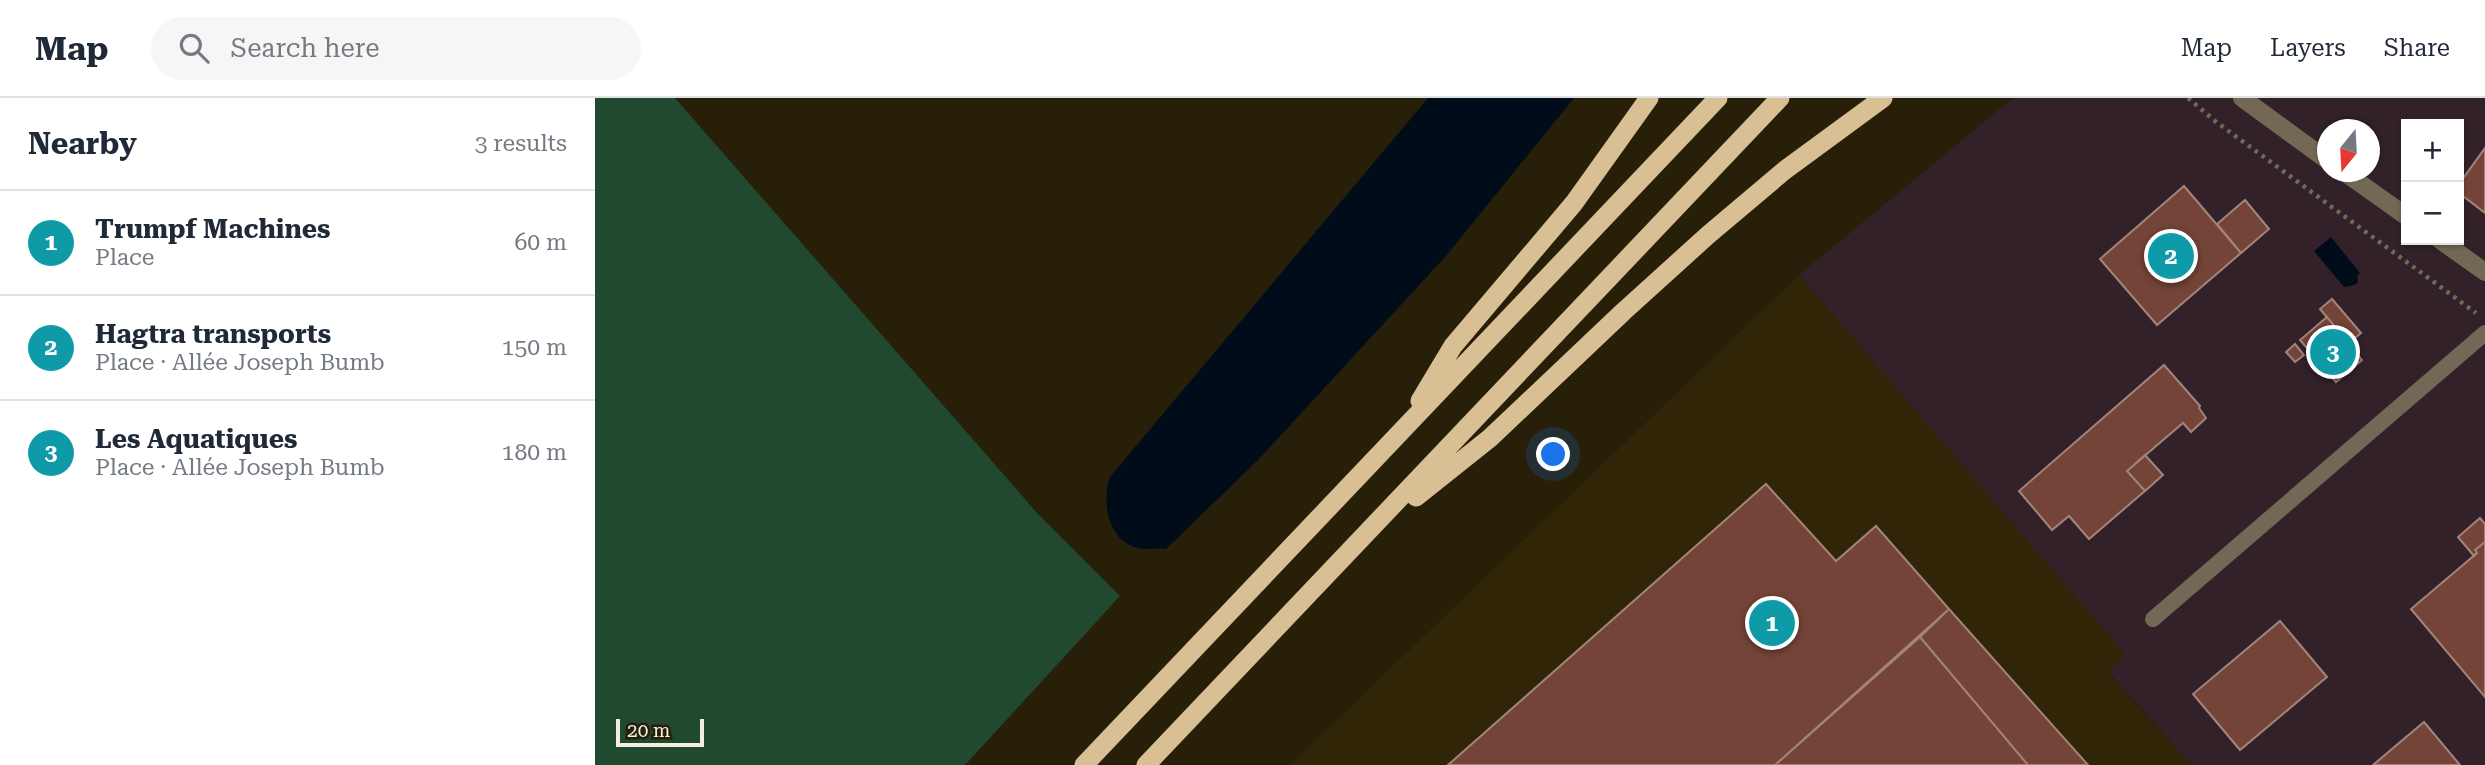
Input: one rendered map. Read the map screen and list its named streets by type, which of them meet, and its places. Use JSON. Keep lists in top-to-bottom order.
{
  "scale_bar": "20 m",
  "north": "bottom",
  "page": {
    "header": "Map",
    "search": "Search here",
    "nav": ["Map", "Layers", "Share"],
    "heading": ["Nearby", "3 results"],
    "map_buttons": ["+", "−"],
    "list": [
      {
        "mark": "1",
        "name": "Trumpf Machines",
        "note": "Place",
        "value": "60 m"
      },
      {
        "mark": "2",
        "name": "Hagtra transports",
        "note": "Place · Allée Joseph Bumb",
        "value": "150 m"
      },
      {
        "mark": "3",
        "name": "Les Aquatiques",
        "note": "Place · Allée Joseph Bumb",
        "value": "180 m"
      }
    ],
    "pins": ["2", "3", "1"],
    "scale": "20 m"
  }
}
